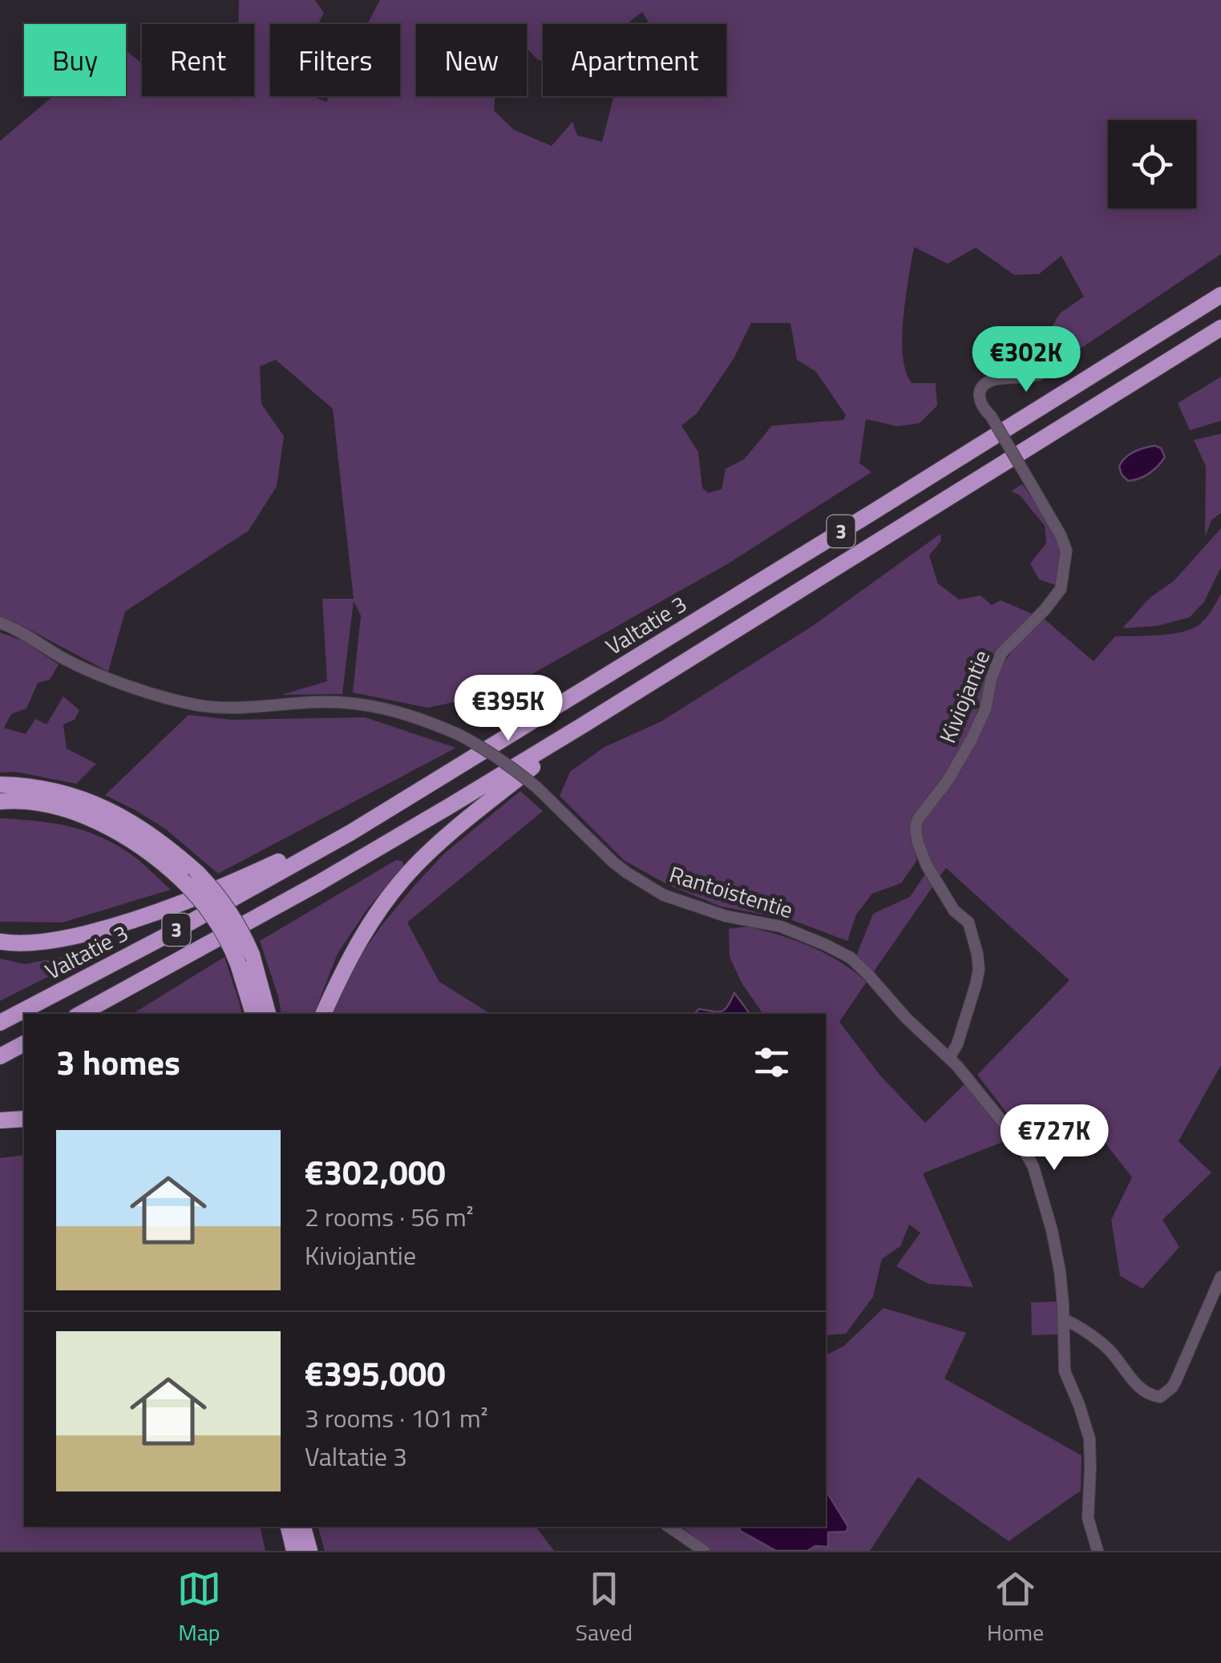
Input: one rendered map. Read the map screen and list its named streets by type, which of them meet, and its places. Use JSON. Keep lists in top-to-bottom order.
{
  "streets": {
    "highway": ["3", "Valtatie 3"],
    "street": ["Kiviojantie", "Rantoistentie"]
  },
  "crossings": [
    ["Kiviojantie", "Rantoistentie"]
  ],
  "page": {
    "chip": [
      "Buy",
      "Rent",
      "Filters",
      "New",
      "Apartment"
    ],
    "price": ["€302K", "€395K", "€727K"],
    "heading": "3 homes",
    "list": [
      {
        "name": "€302,000",
        "note": "2 rooms · 56 m² · Kiviojantie"
      },
      {
        "name": "€395,000",
        "note": "3 rooms · 101 m² · Valtatie 3"
      }
    ],
    "tabs": ["Map", "Saved", "Home"]
  }
}
